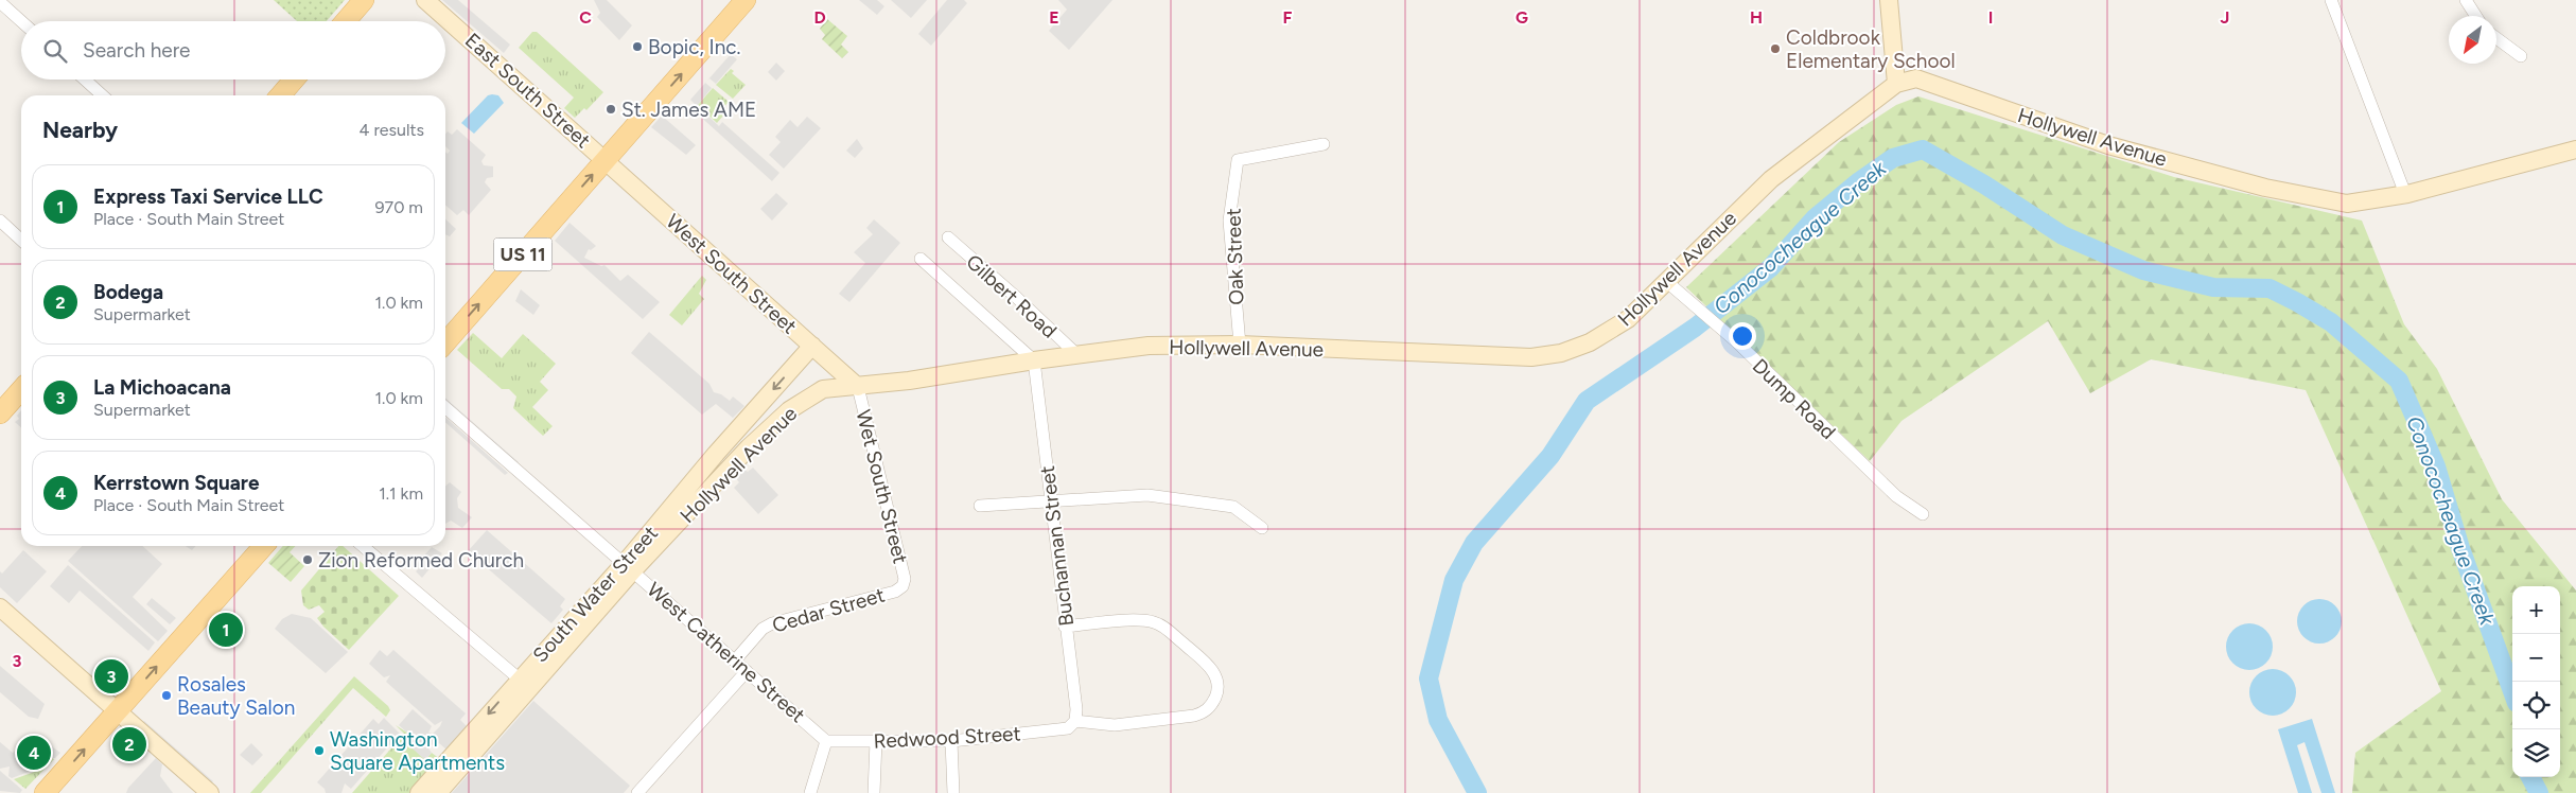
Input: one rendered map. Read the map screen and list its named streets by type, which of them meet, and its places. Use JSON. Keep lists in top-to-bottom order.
{
  "streets": {
    "main road": ["US 11"],
    "street": [
      "East South Street",
      "Hollywell Avenue",
      "Oak Street",
      "West South Street",
      "Gilbert Road",
      "Dump Road",
      "Wet South Street",
      "Buchannan Street",
      "South Water Street",
      "Cedar Street",
      "West Catherine Street",
      "Redwood Street"
    ]
  },
  "crossings": [
    ["East South Street", "US 11"],
    ["East South Street", "West South Street"],
    ["Hollywell Avenue", "Oak Street"],
    ["Hollywell Avenue", "West South Street"],
    ["Hollywell Avenue", "Gilbert Road"],
    ["Hollywell Avenue", "Dump Road"],
    ["Hollywell Avenue", "Wet South Street"],
    ["Hollywell Avenue", "Buchannan Street"],
    ["Hollywell Avenue", "South Water Street"],
    ["Hollywell Avenue", "West Catherine Street"],
    ["US 11", "West South Street"],
    ["West South Street", "Wet South Street"],
    ["West South Street", "South Water Street"],
    ["Wet South Street", "Cedar Street"],
    ["Buchannan Street", "Redwood Street"],
    ["South Water Street", "West Catherine Street"],
    ["Cedar Street", "West Catherine Street"],
    ["West Catherine Street", "Redwood Street"]
  ],
  "water": ["Conococheague Creek"],
  "places": [
    "Bopic, Inc.",
    "Coldbrook Elementary School",
    "St. James AME",
    "Zion Reformed Church",
    "Rosales Beauty Salon",
    "Washington Square Apartments"
  ],
  "north": "bottom left",
  "page": {
    "search": "Search here",
    "heading": ["Nearby", "4 results"],
    "list": [
      {
        "mark": "1",
        "name": "Express Taxi Service LLC",
        "note": "Place · South Main Street",
        "value": "970 m"
      },
      {
        "mark": "2",
        "name": "Bodega",
        "note": "Supermarket",
        "value": "1.0 km"
      },
      {
        "mark": "3",
        "name": "La Michoacana",
        "note": "Supermarket",
        "value": "1.0 km"
      },
      {
        "mark": "4",
        "name": "Kerrstown Square",
        "note": "Place · South Main Street",
        "value": "1.1 km"
      }
    ],
    "map_buttons": ["+", "−"],
    "pins": [
      "1",
      "3",
      "2",
      "4"
    ]
  },
  "grid": {
    "columns": [
      "C",
      "D",
      "E",
      "F",
      "G",
      "H",
      "I",
      "J"
    ],
    "rows": ["3"]
  }
}
